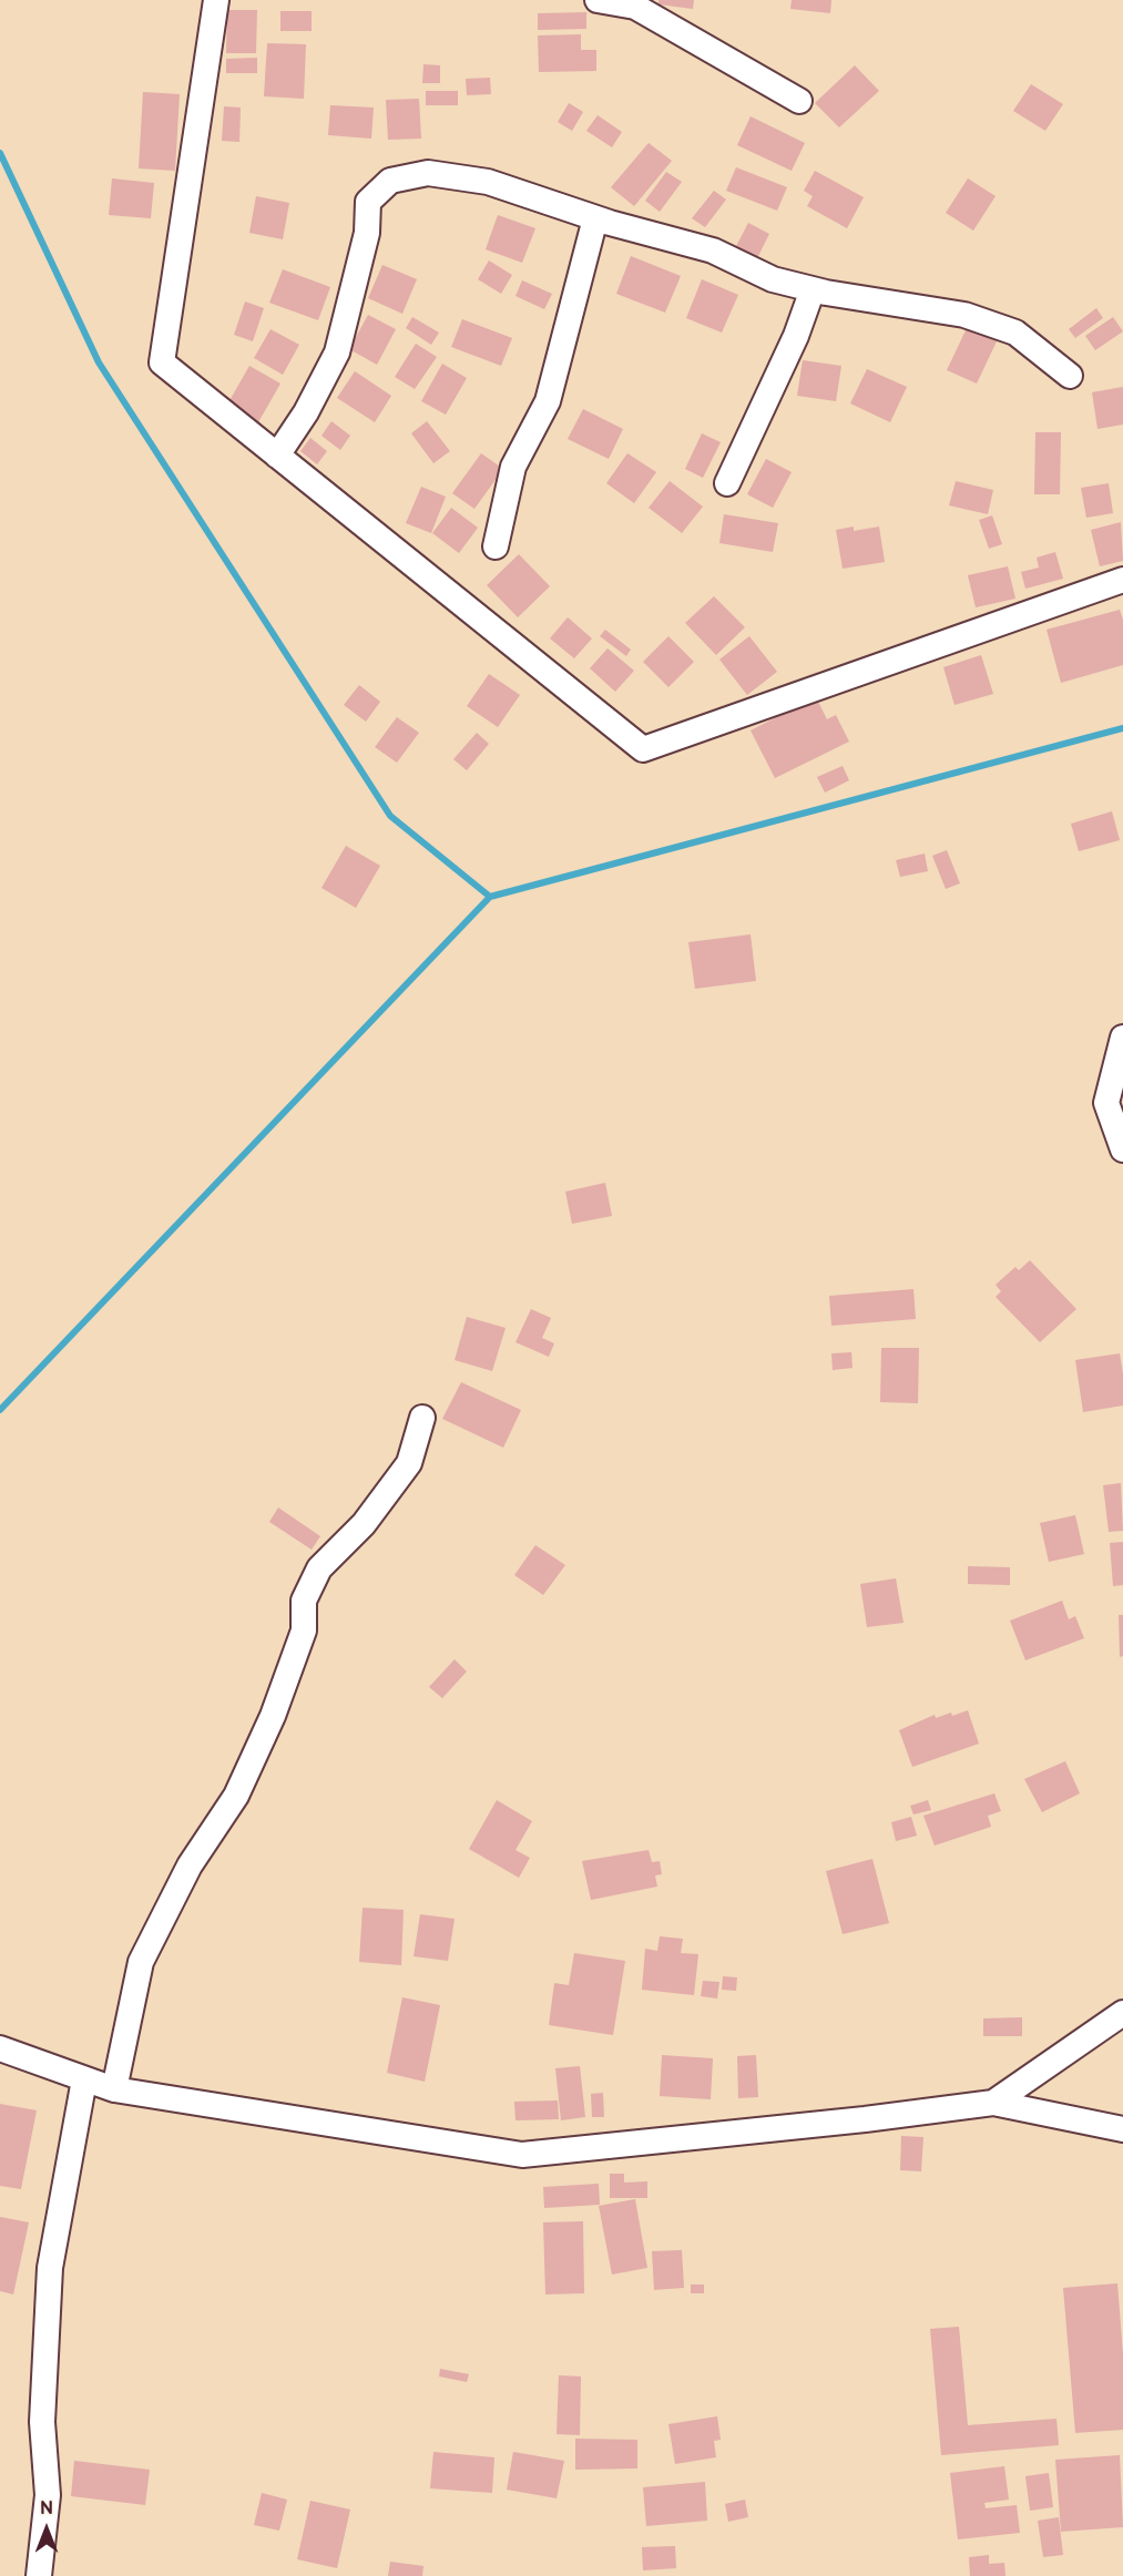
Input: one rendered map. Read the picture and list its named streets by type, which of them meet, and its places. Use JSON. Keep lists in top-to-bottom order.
{
  "north": "top"
}
